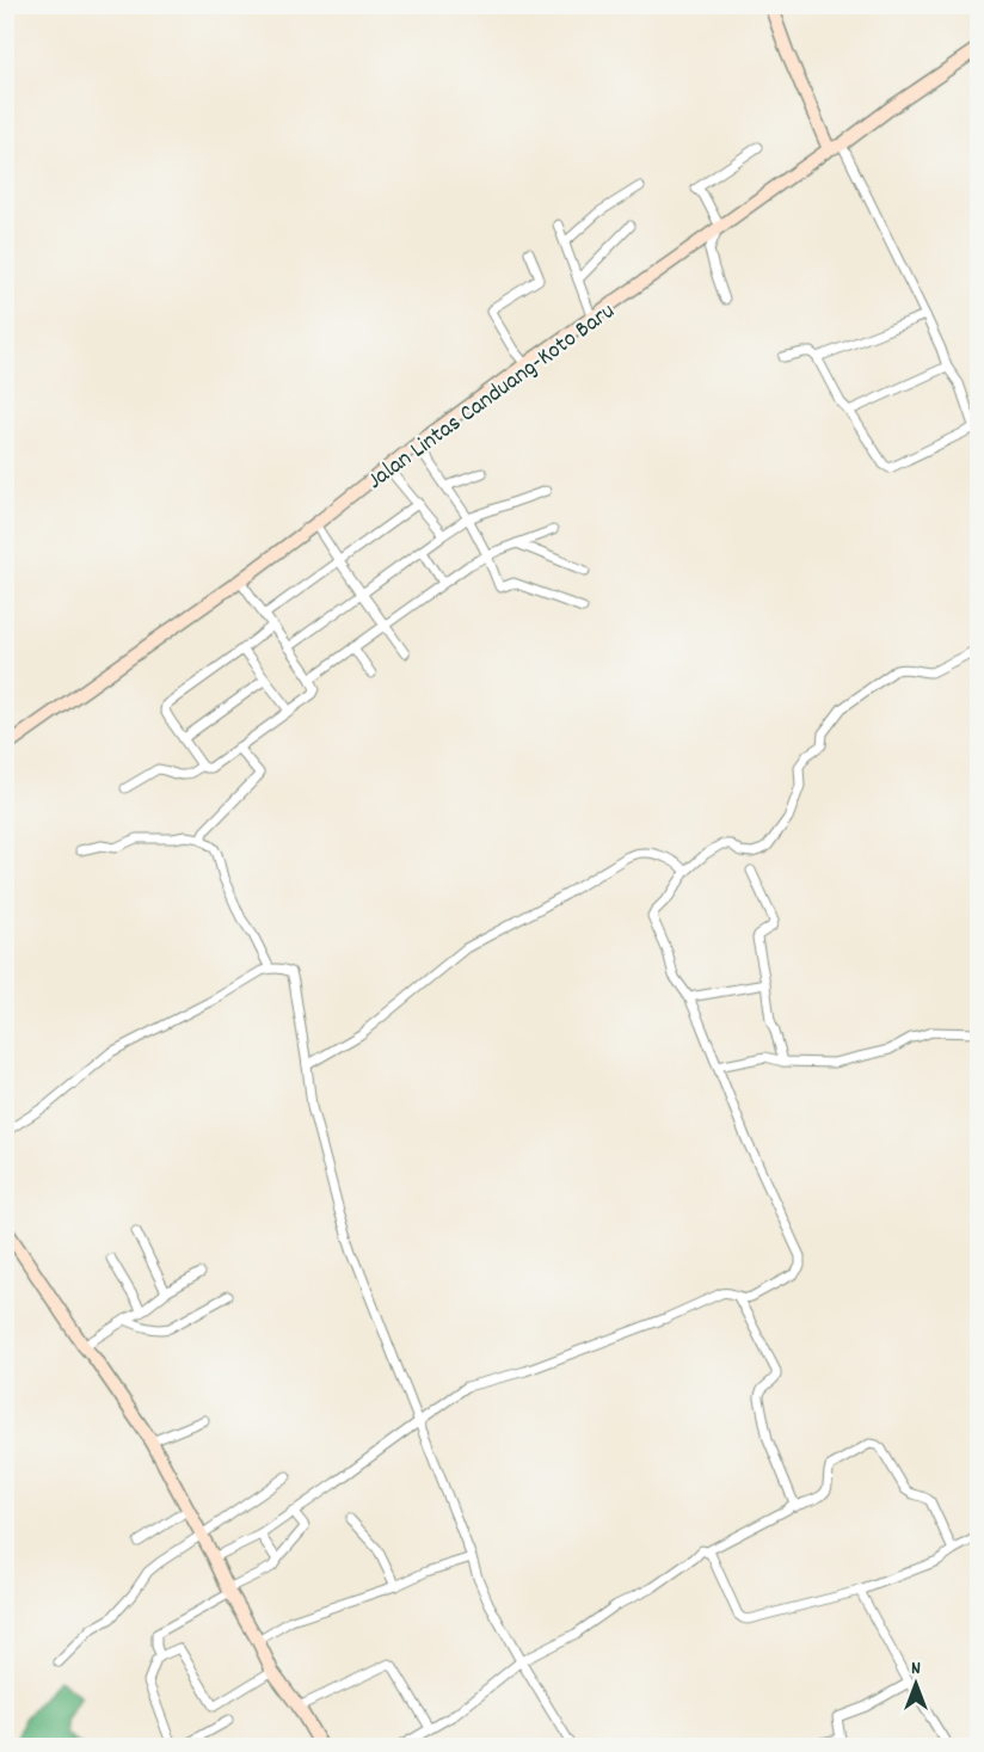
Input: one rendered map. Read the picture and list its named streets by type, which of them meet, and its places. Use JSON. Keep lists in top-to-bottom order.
{
  "streets": {
    "main road": ["Jalan Lintas Canduang-Koto Baru"]
  },
  "north": "top"
}
